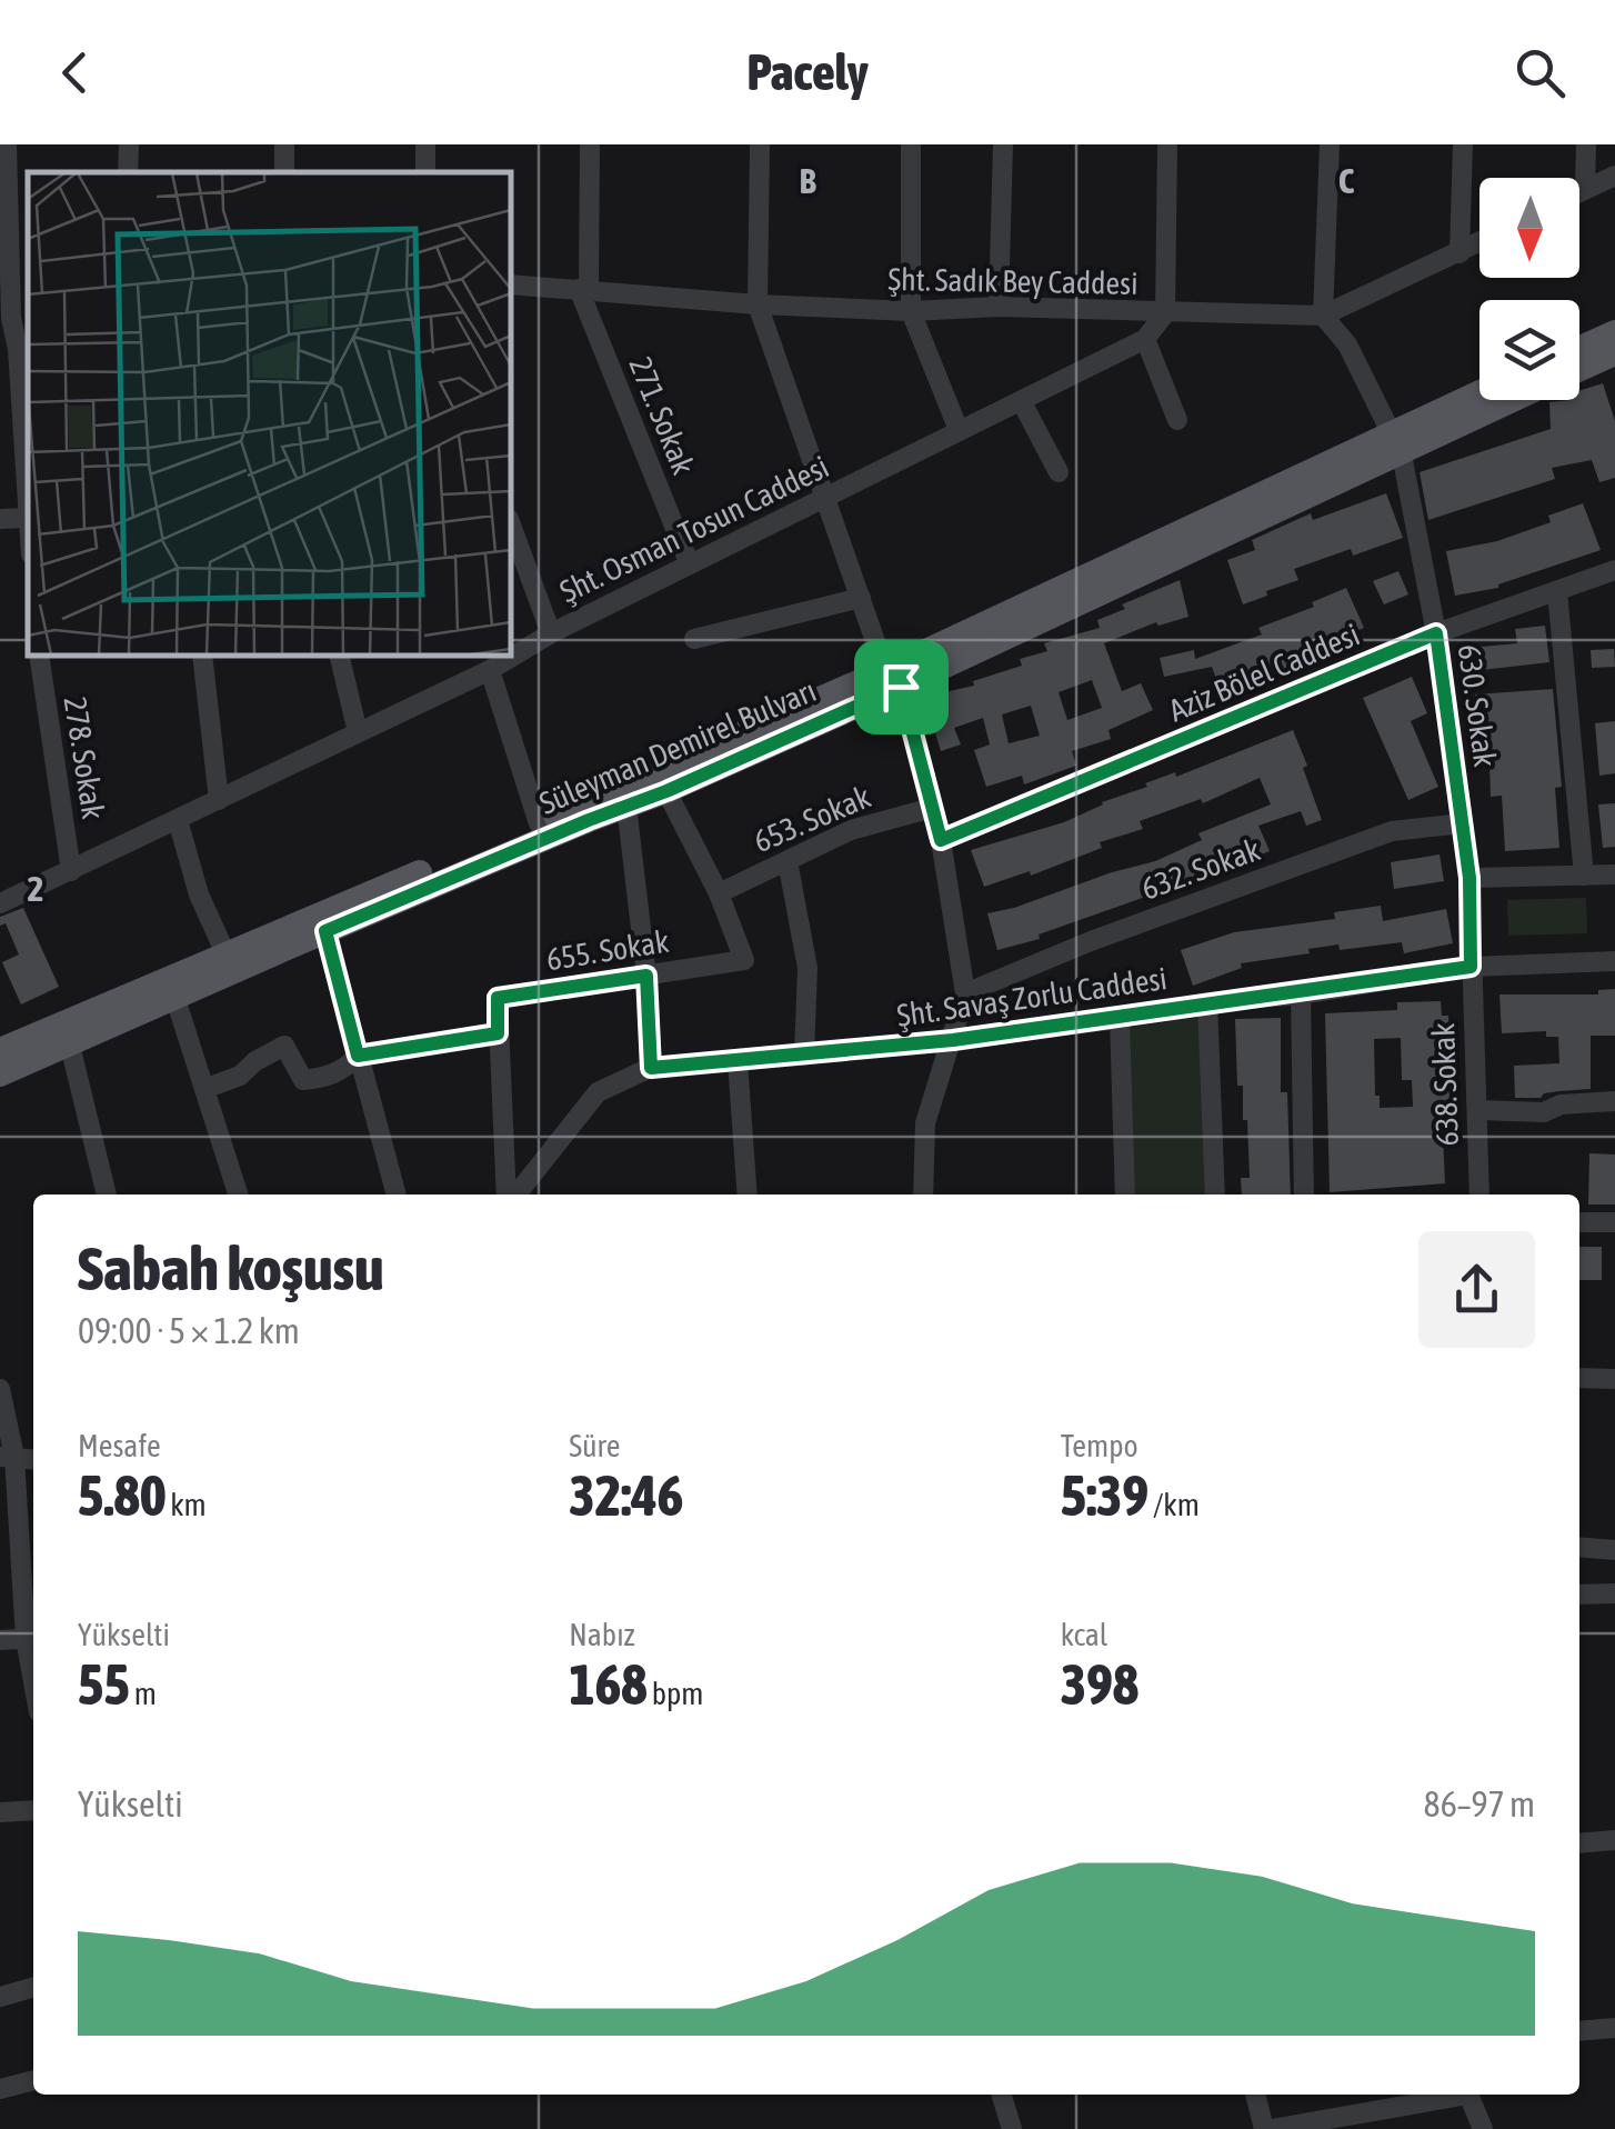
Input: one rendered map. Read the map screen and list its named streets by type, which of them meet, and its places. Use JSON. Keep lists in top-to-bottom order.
{
  "streets": {
    "main road": ["Süleyman Demirel Bulvarı"],
    "street": [
      "Şht. Sadık Bey Caddesi",
      "271. Sokak",
      "Şht. Osman Tosun Caddesi",
      "Aziz Bölel Caddesi",
      "630. Sokak",
      "278. Sokak",
      "653. Sokak",
      "632. Sokak",
      "655. Sokak",
      "Şht. Savaş Zorlu Caddesi",
      "638. Sokak"
    ]
  },
  "crossings": [
    ["Şht. Sadık Bey Caddesi", "271. Sokak"],
    ["Şht. Sadık Bey Caddesi", "Şht. Osman Tosun Caddesi"],
    ["Şht. Sadık Bey Caddesi", "630. Sokak"],
    ["271. Sokak", "Şht. Osman Tosun Caddesi"],
    ["Şht. Osman Tosun Caddesi", "278. Sokak"],
    ["Aziz Bölel Caddesi", "630. Sokak"],
    ["630. Sokak", "Süleyman Demirel Bulvarı"],
    ["630. Sokak", "632. Sokak"],
    ["630. Sokak", "Şht. Savaş Zorlu Caddesi"],
    ["630. Sokak", "638. Sokak"],
    ["Süleyman Demirel Bulvarı", "655. Sokak"],
    ["653. Sokak", "655. Sokak"],
    ["Şht. Savaş Zorlu Caddesi", "638. Sokak"]
  ],
  "north": "bottom",
  "page": {
    "header": "Pacely",
    "heading": ["Sabah koşusu", "09:00 · 5 × 1.2 km"],
    "stats": [
      ["Mesafe", "5.80 km"],
      ["Süre", "32:46"],
      ["Tempo", "5:39 /km"],
      ["Yükselti", "55 m"],
      ["Nabız", "168 bpm"],
      ["kcal", "398"]
    ],
    "chart": ["Yükselti", "86–97 m"]
  },
  "grid": {
    "columns": ["B", "C"],
    "rows": ["2"]
  }
}
